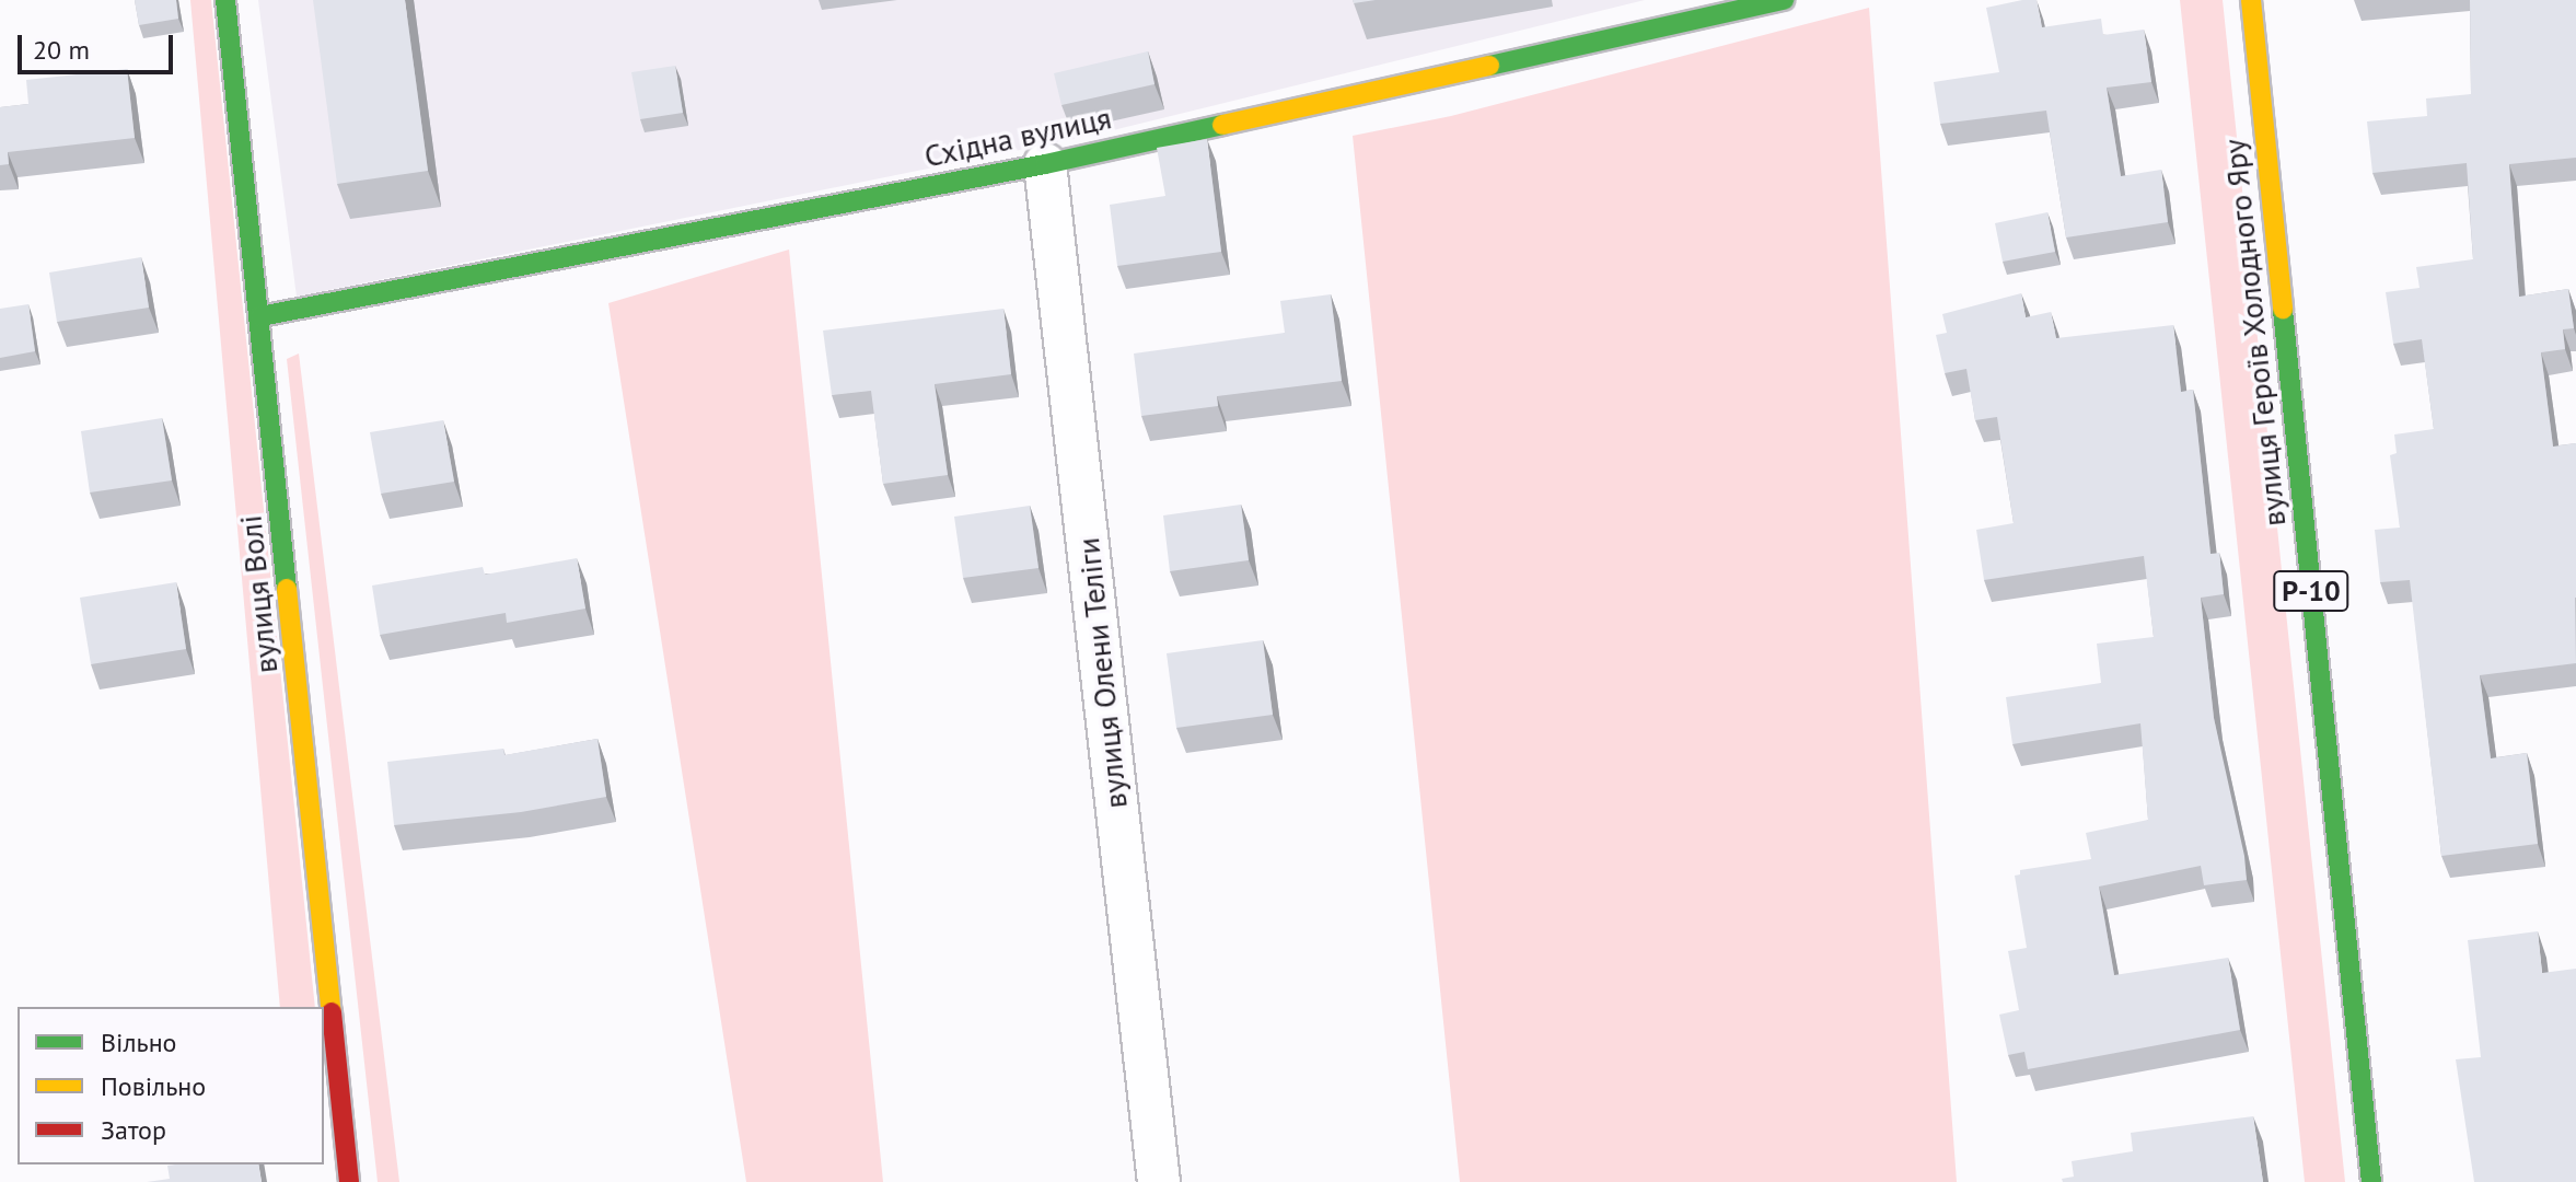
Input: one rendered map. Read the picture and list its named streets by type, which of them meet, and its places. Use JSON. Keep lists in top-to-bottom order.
{
  "streets": {
    "street": [
      "Східна вулиця",
      "вулиця Героїв Холодного Яру",
      "Р-10",
      "вулиця Волі",
      "вулиця Олени Теліги"
    ]
  },
  "crossings": [
    ["Східна вулиця", "вулиця Волі"],
    ["Східна вулиця", "вулиця Олени Теліги"]
  ],
  "legend": ["Вільно", "Повільно", "Затор"],
  "scale_bar": "20 m"
}
